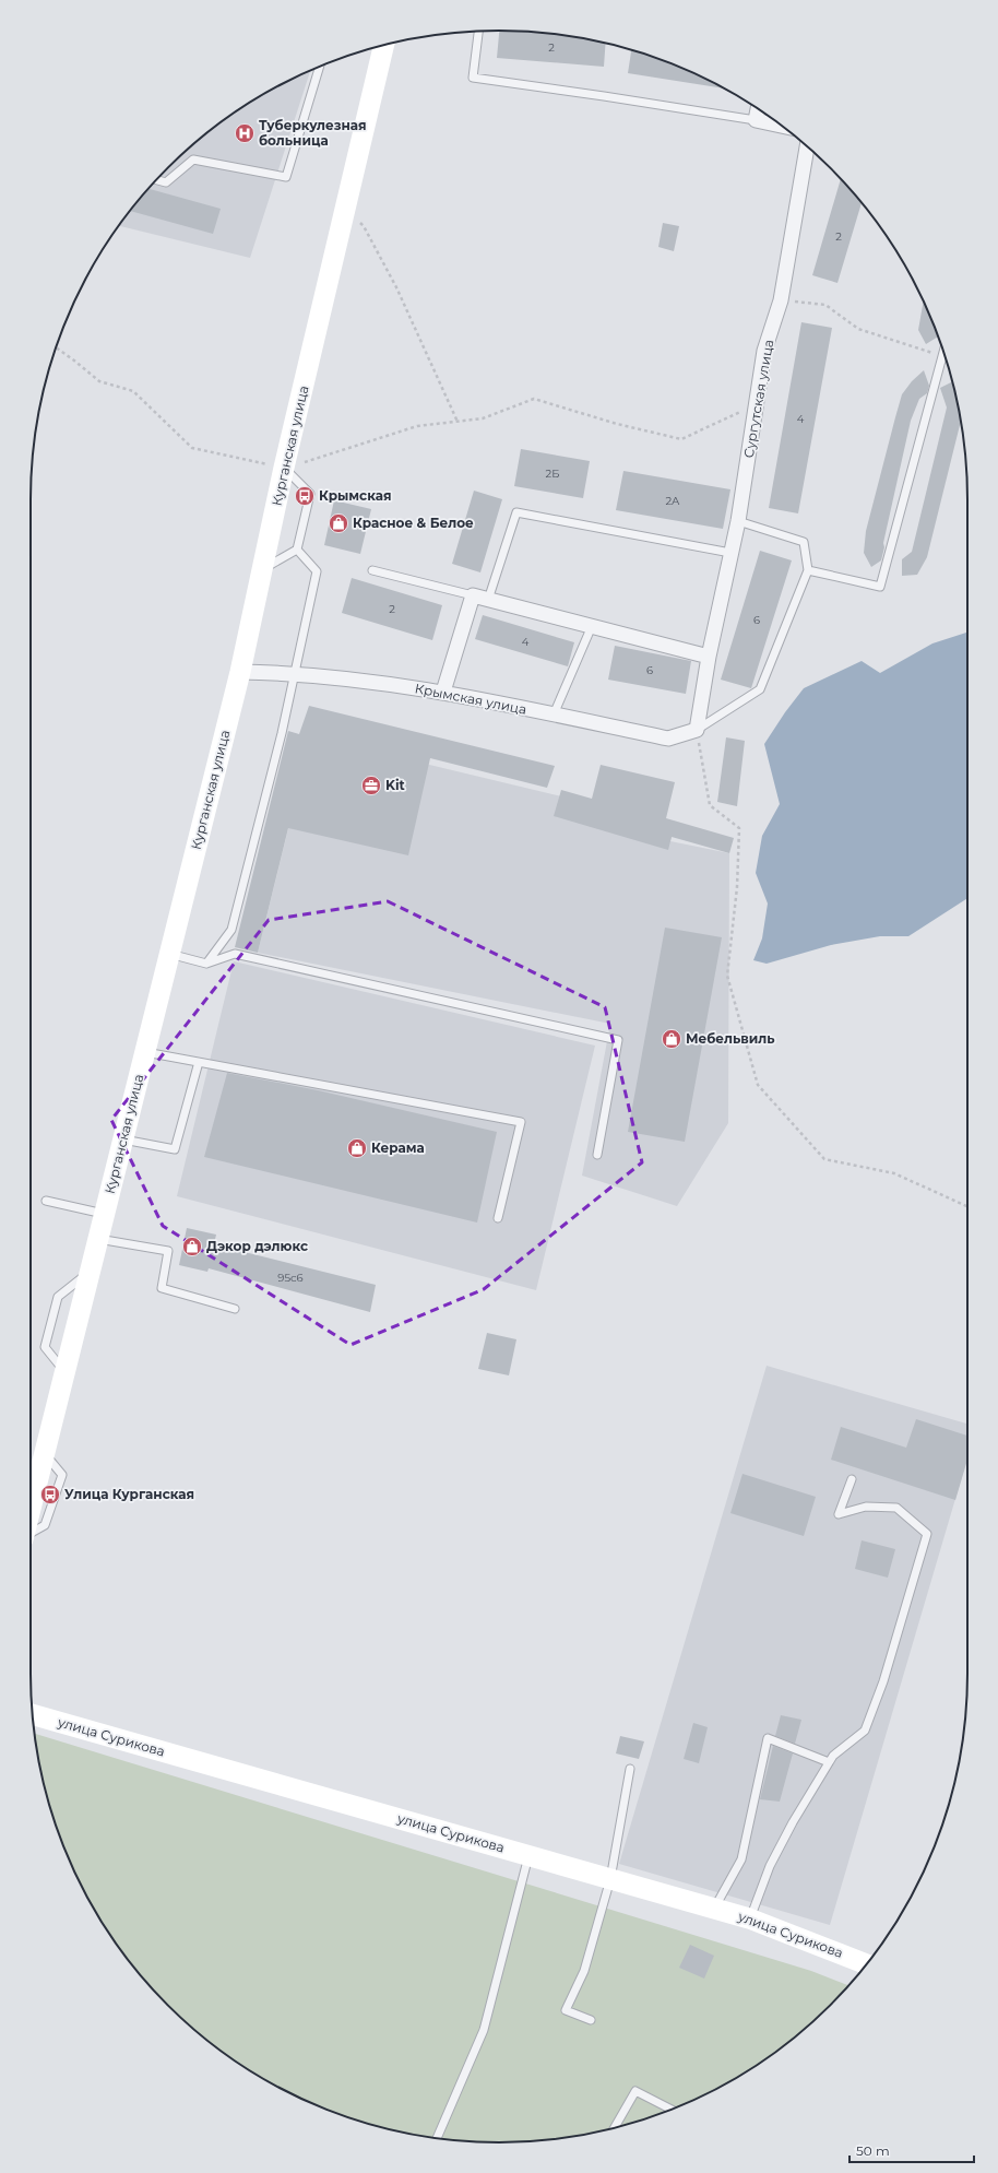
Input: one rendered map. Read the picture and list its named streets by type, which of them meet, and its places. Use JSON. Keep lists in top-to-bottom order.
{
  "streets": {
    "main road": ["Курганская улица", "улица Сурикова"],
    "street": ["Сургутская улица", "Крымская улица"]
  },
  "crossings": [
    ["Сургутская улица", "Крымская улица"],
    ["Курганская улица", "Крымская улица"]
  ],
  "places": {
    "hospital": ["Туберкулезная больница"],
    "bus stop": ["Крымская", "Улица Курганская"],
    "shop": [
      "Красное & Белое",
      "Мебельвиль",
      "Керама",
      "Дэкор дэлюкс"
    ],
    "office": ["Kit"]
  },
  "house_numbers": [
    "2",
    "2",
    "4",
    "2Б",
    "2А",
    "2",
    "6",
    "4",
    "6",
    "95с6"
  ],
  "scale_bar": "50 m"
}
